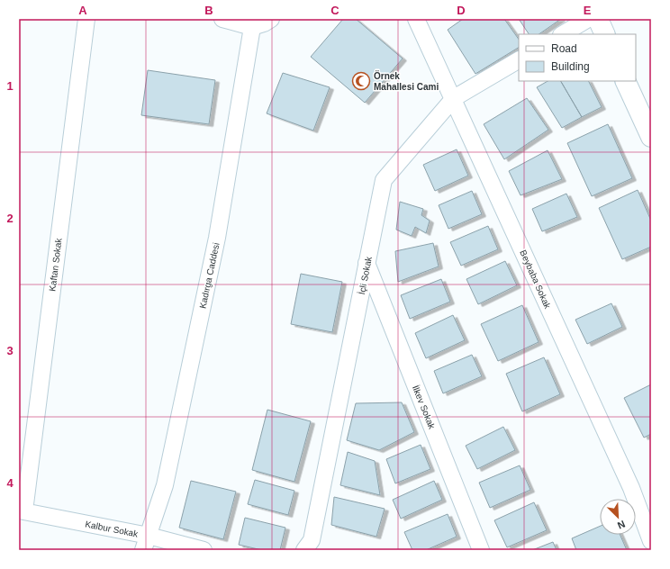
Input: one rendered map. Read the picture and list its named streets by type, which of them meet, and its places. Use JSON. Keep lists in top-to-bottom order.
{
  "streets": {
    "street": [
      "Kaftan Sokak",
      "Kadırga Caddesi",
      "İçli Sokak",
      "Beybaba Sokak",
      "İlkev Sokak",
      "Kalbur Sokak"
    ]
  },
  "crossings": [
    ["Kaftan Sokak", "Kalbur Sokak"],
    ["Kadırga Caddesi", "Kalbur Sokak"],
    ["İçli Sokak", "Beybaba Sokak"],
    ["İçli Sokak", "İlkev Sokak"]
  ],
  "places": {
    "mosque": ["Örnek Mahallesi Cami"]
  },
  "legend": ["Road", "Building"],
  "north": "bottom right",
  "grid": {
    "columns": [
      "A",
      "B",
      "C",
      "D",
      "E"
    ],
    "rows": [
      "1",
      "2",
      "3",
      "4"
    ]
  }
}
